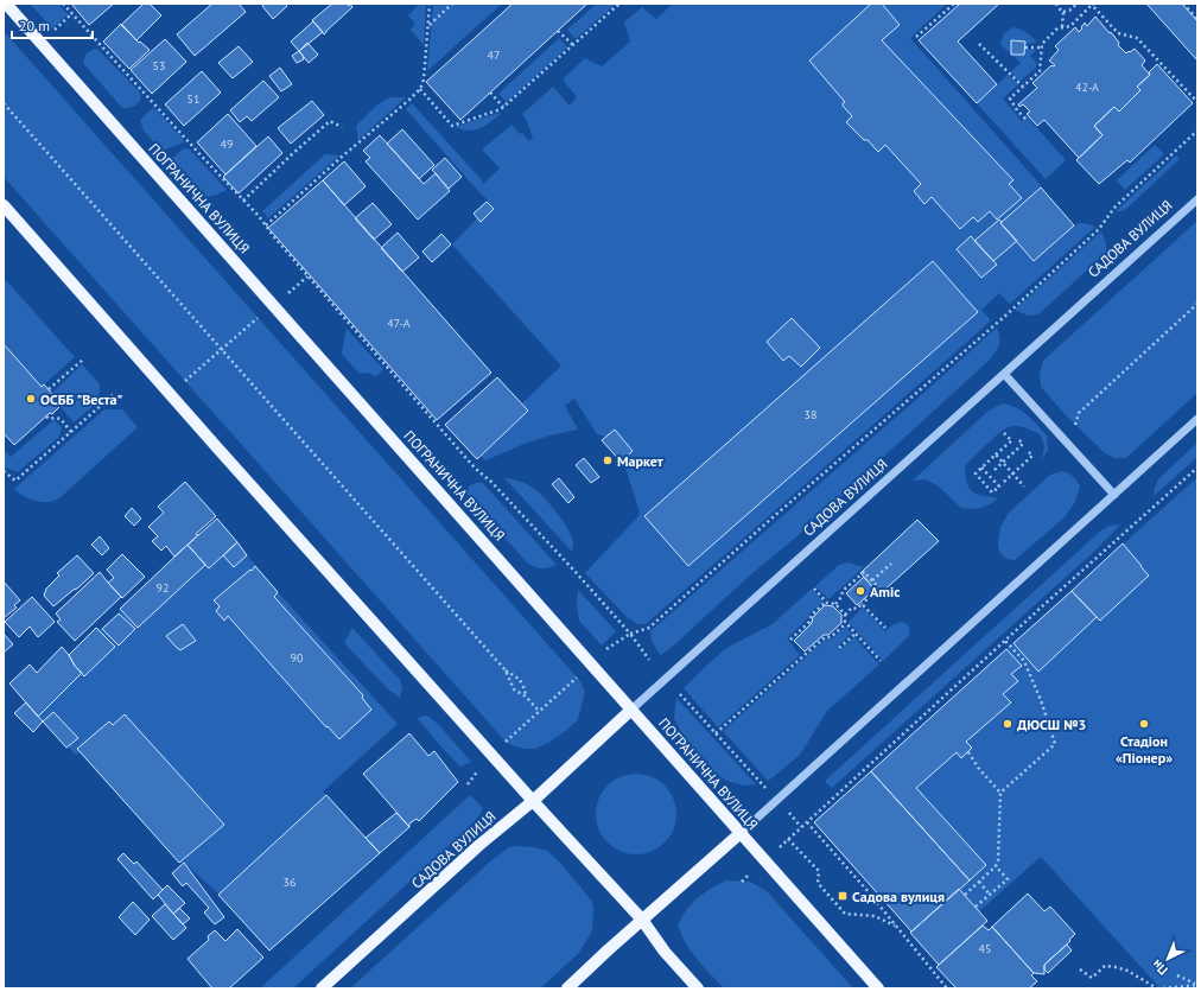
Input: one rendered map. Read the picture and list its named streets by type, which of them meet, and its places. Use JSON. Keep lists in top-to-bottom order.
{
  "streets": {
    "main road": ["ПОГРАНИЧНА ВУЛИЦЯ", "САДОВА ВУЛИЦЯ"]
  },
  "crossings": [
    ["ПОГРАНИЧНА ВУЛИЦЯ", "САДОВА ВУЛИЦЯ"]
  ],
  "places": {
    "other": [
      "ОСББ \"Веста\"",
      "Маркет",
      "Amic",
      "ДЮСШ №3",
      "Стадіон «Піонер»"
    ],
    "transit": ["Садова вулиця"]
  },
  "house_numbers": [
    "47",
    "53",
    "42-А",
    "51",
    "49",
    "47-А",
    "38",
    "92",
    "90",
    "36",
    "45"
  ],
  "scale_bar": "20 m",
  "north": "bottom left"
}
